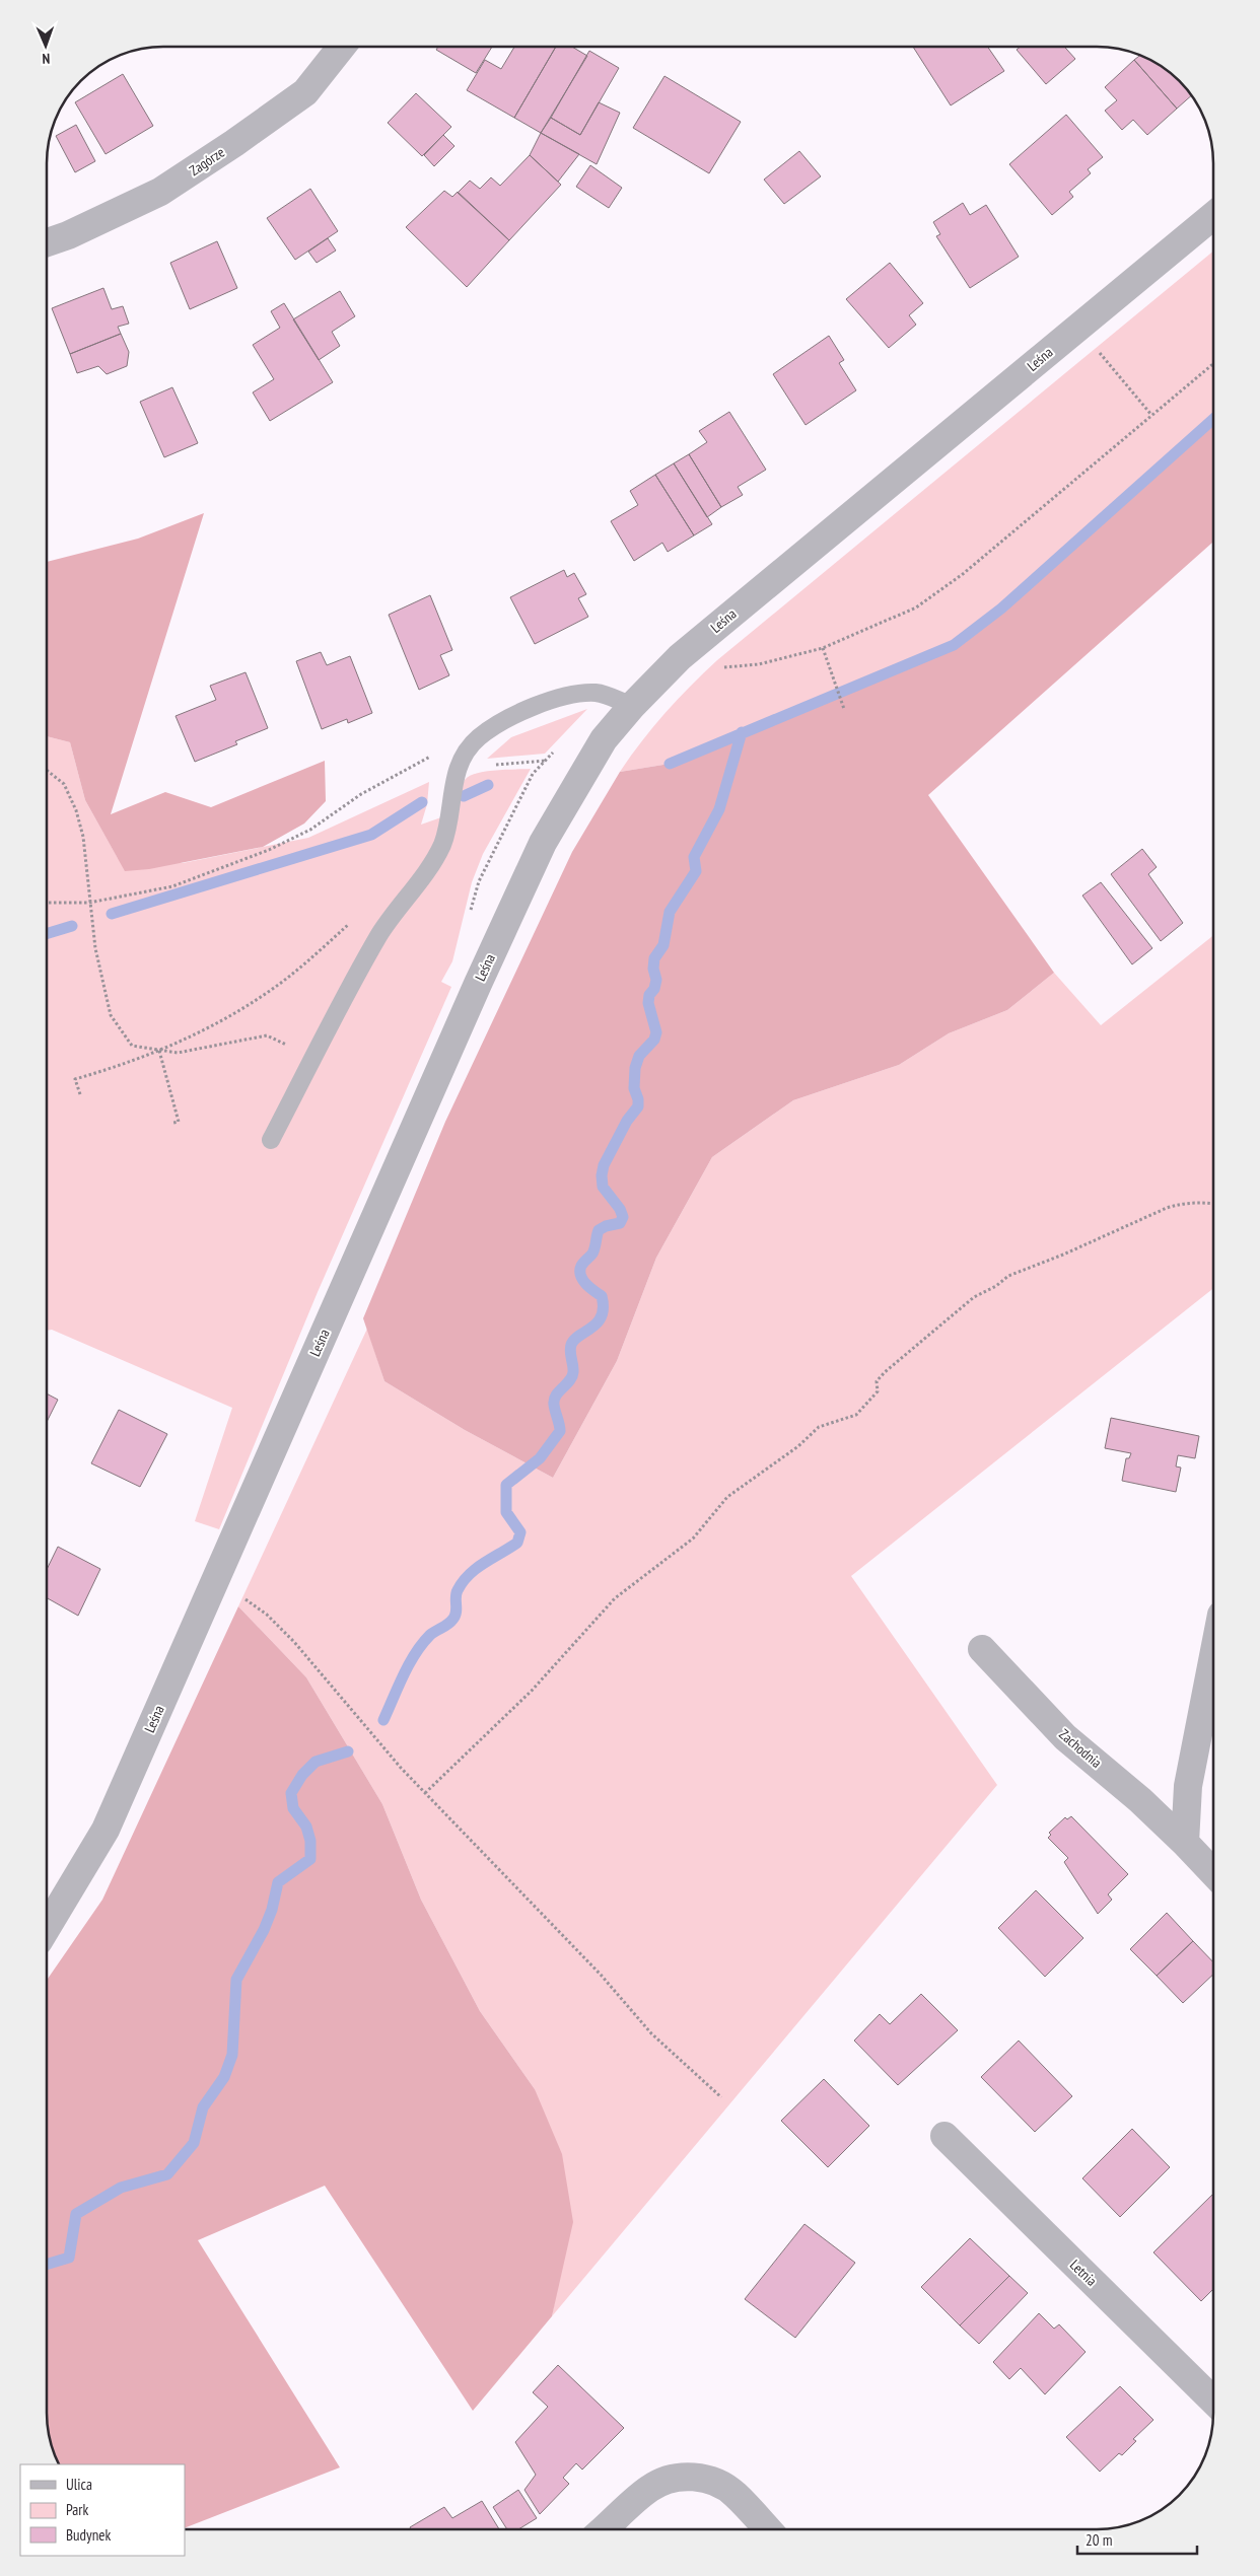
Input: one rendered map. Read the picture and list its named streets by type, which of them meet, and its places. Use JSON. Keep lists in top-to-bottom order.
{
  "streets": {
    "street": [
      "Zagórze",
      "Leśna",
      "Zachodnia",
      "Letnia"
    ]
  },
  "legend": ["Ulica", "Park", "Budynek"],
  "scale_bar": "20 m",
  "north": "bottom"
}
